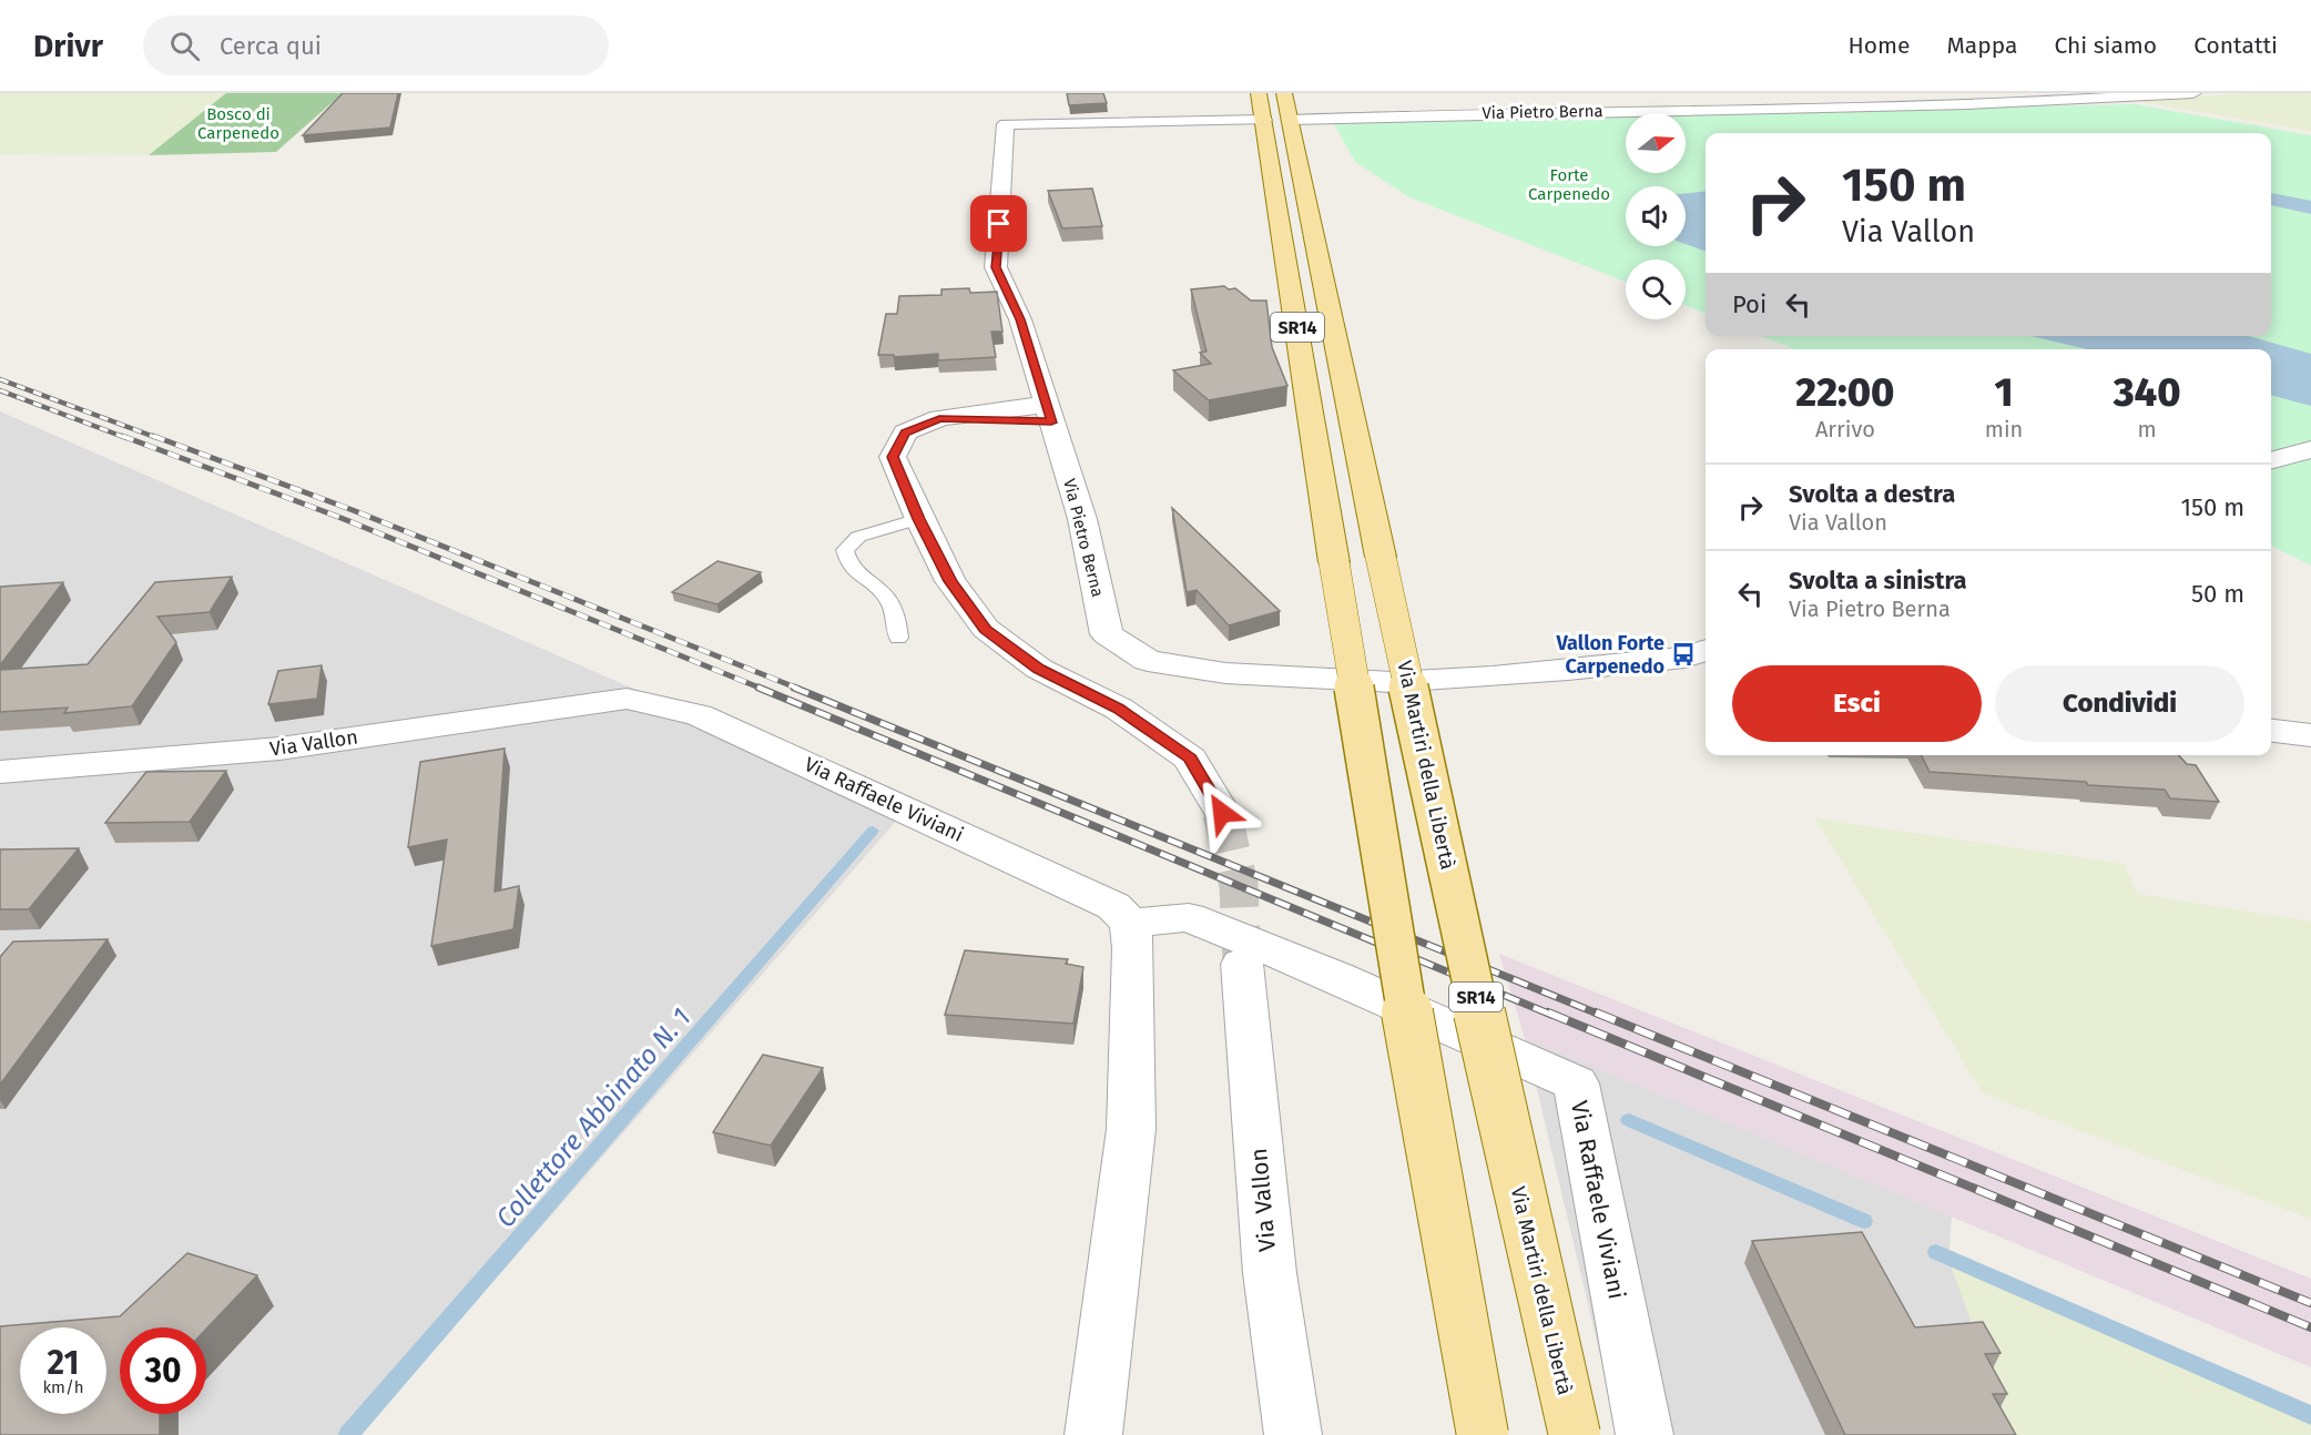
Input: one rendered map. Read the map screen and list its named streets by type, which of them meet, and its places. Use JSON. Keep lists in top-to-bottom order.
{
  "streets": {
    "main road": ["SR14", "Via Martiri della Libertà"],
    "street": ["Via Pietro Berna", "Via Vallon", "Via Raffaele Viviani"]
  },
  "crossings": [
    ["Via Pietro Berna", "Via Martiri della Libertà"],
    ["Via Vallon", "Via Raffaele Viviani"]
  ],
  "water": ["Collettore Abbinato N. 1"],
  "parks": ["Bosco di Carpenedo", "Forte Carpenedo"],
  "places": {
    "bus stop": ["Vallon Forte Carpenedo"]
  },
  "north": "right",
  "page": {
    "header": "Drivr",
    "search": "Cerca qui",
    "nav": [
      "Home",
      "Mappa",
      "Chi siamo",
      "Contatti"
    ],
    "turn": ["150 m", "Via Vallon"],
    "then": "Poi",
    "eta": [
      "22:00",
      "Arrivo",
      "1",
      "min",
      "340",
      "m"
    ],
    "list": [
      {
        "name": "Svolta a destra",
        "note": "Via Vallon",
        "value": "150 m"
      },
      {
        "name": "Svolta a sinistra",
        "note": "Via Pietro Berna",
        "value": "50 m"
      }
    ],
    "buttons": ["Esci", "Condividi"],
    "speed": "21 km/h",
    "limit": "30"
  }
}
